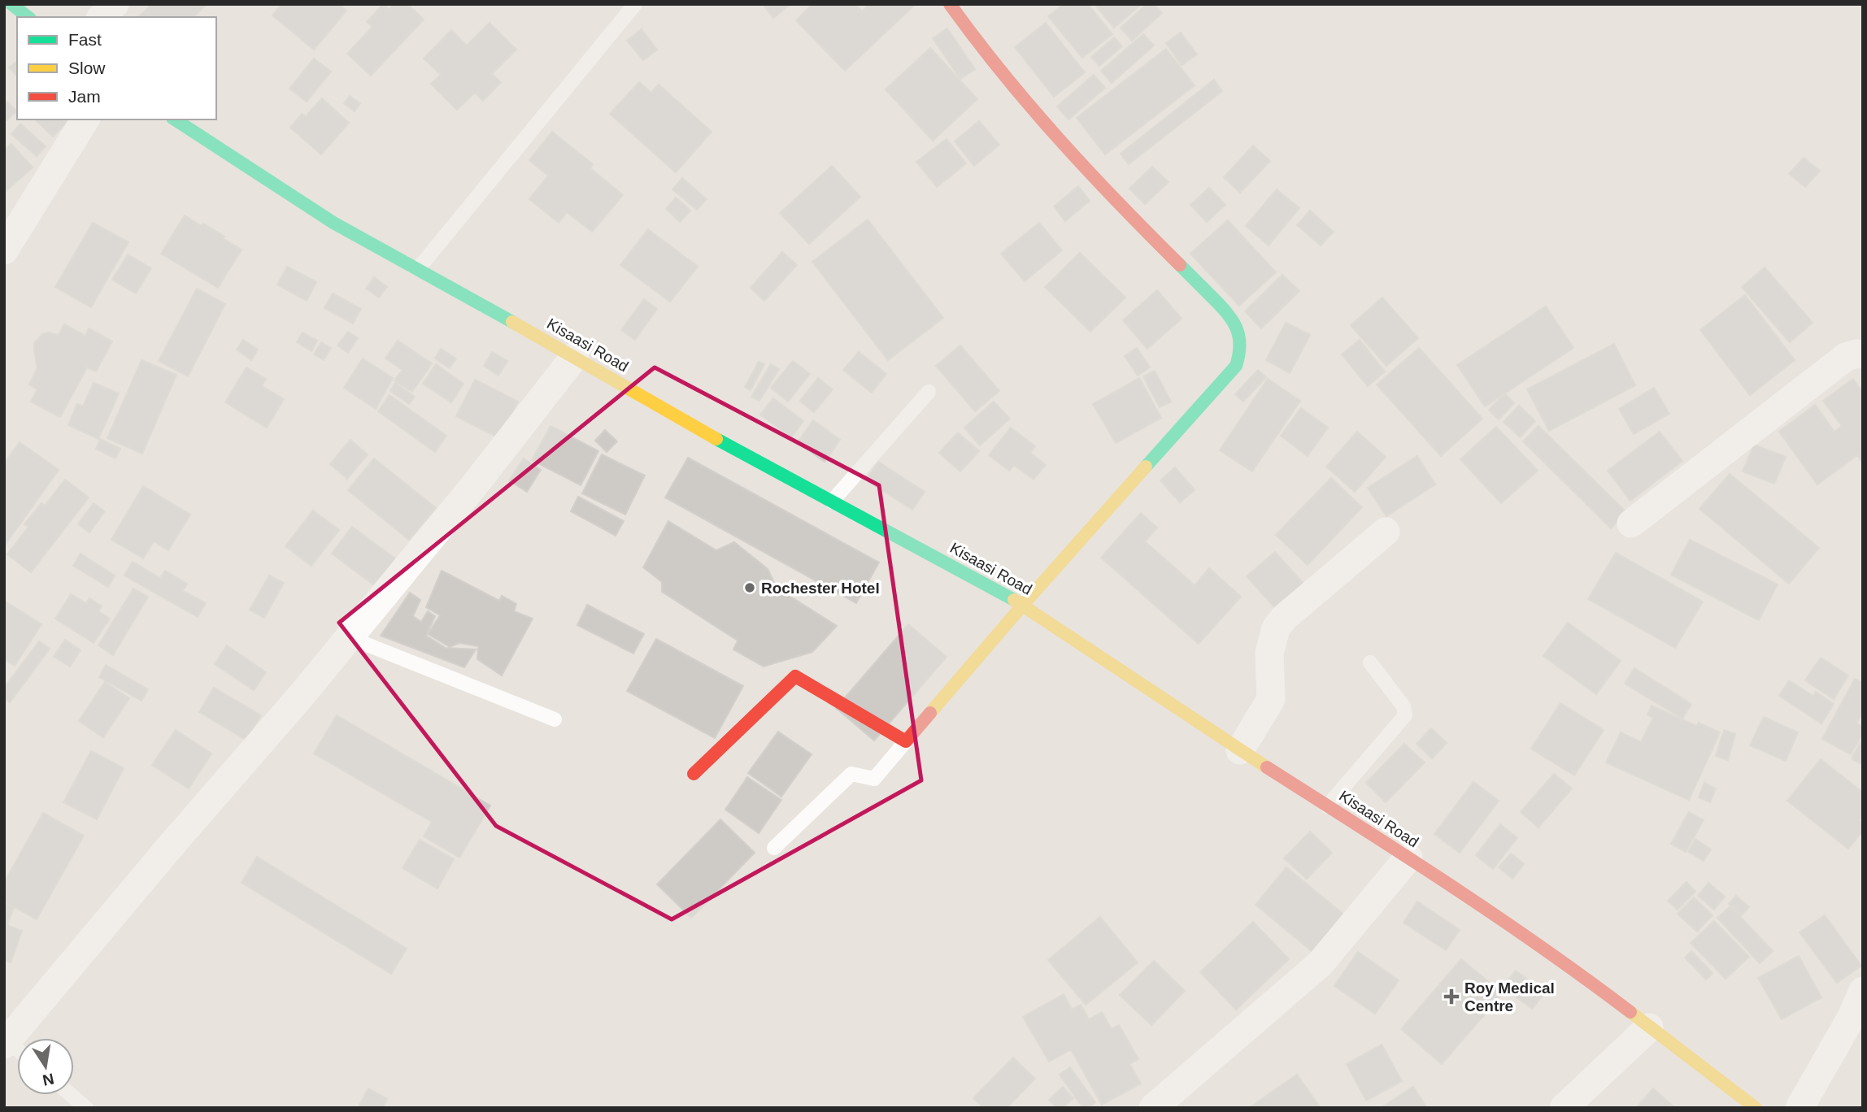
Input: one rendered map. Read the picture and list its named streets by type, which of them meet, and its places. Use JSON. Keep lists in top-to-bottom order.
{
  "streets": {
    "main road": ["Kisaasi Road"]
  },
  "places": {
    "other": ["Rochester Hotel"],
    "health": ["Roy Medical Centre"]
  },
  "legend": ["Fast", "Slow", "Jam"],
  "north": "bottom"
}
